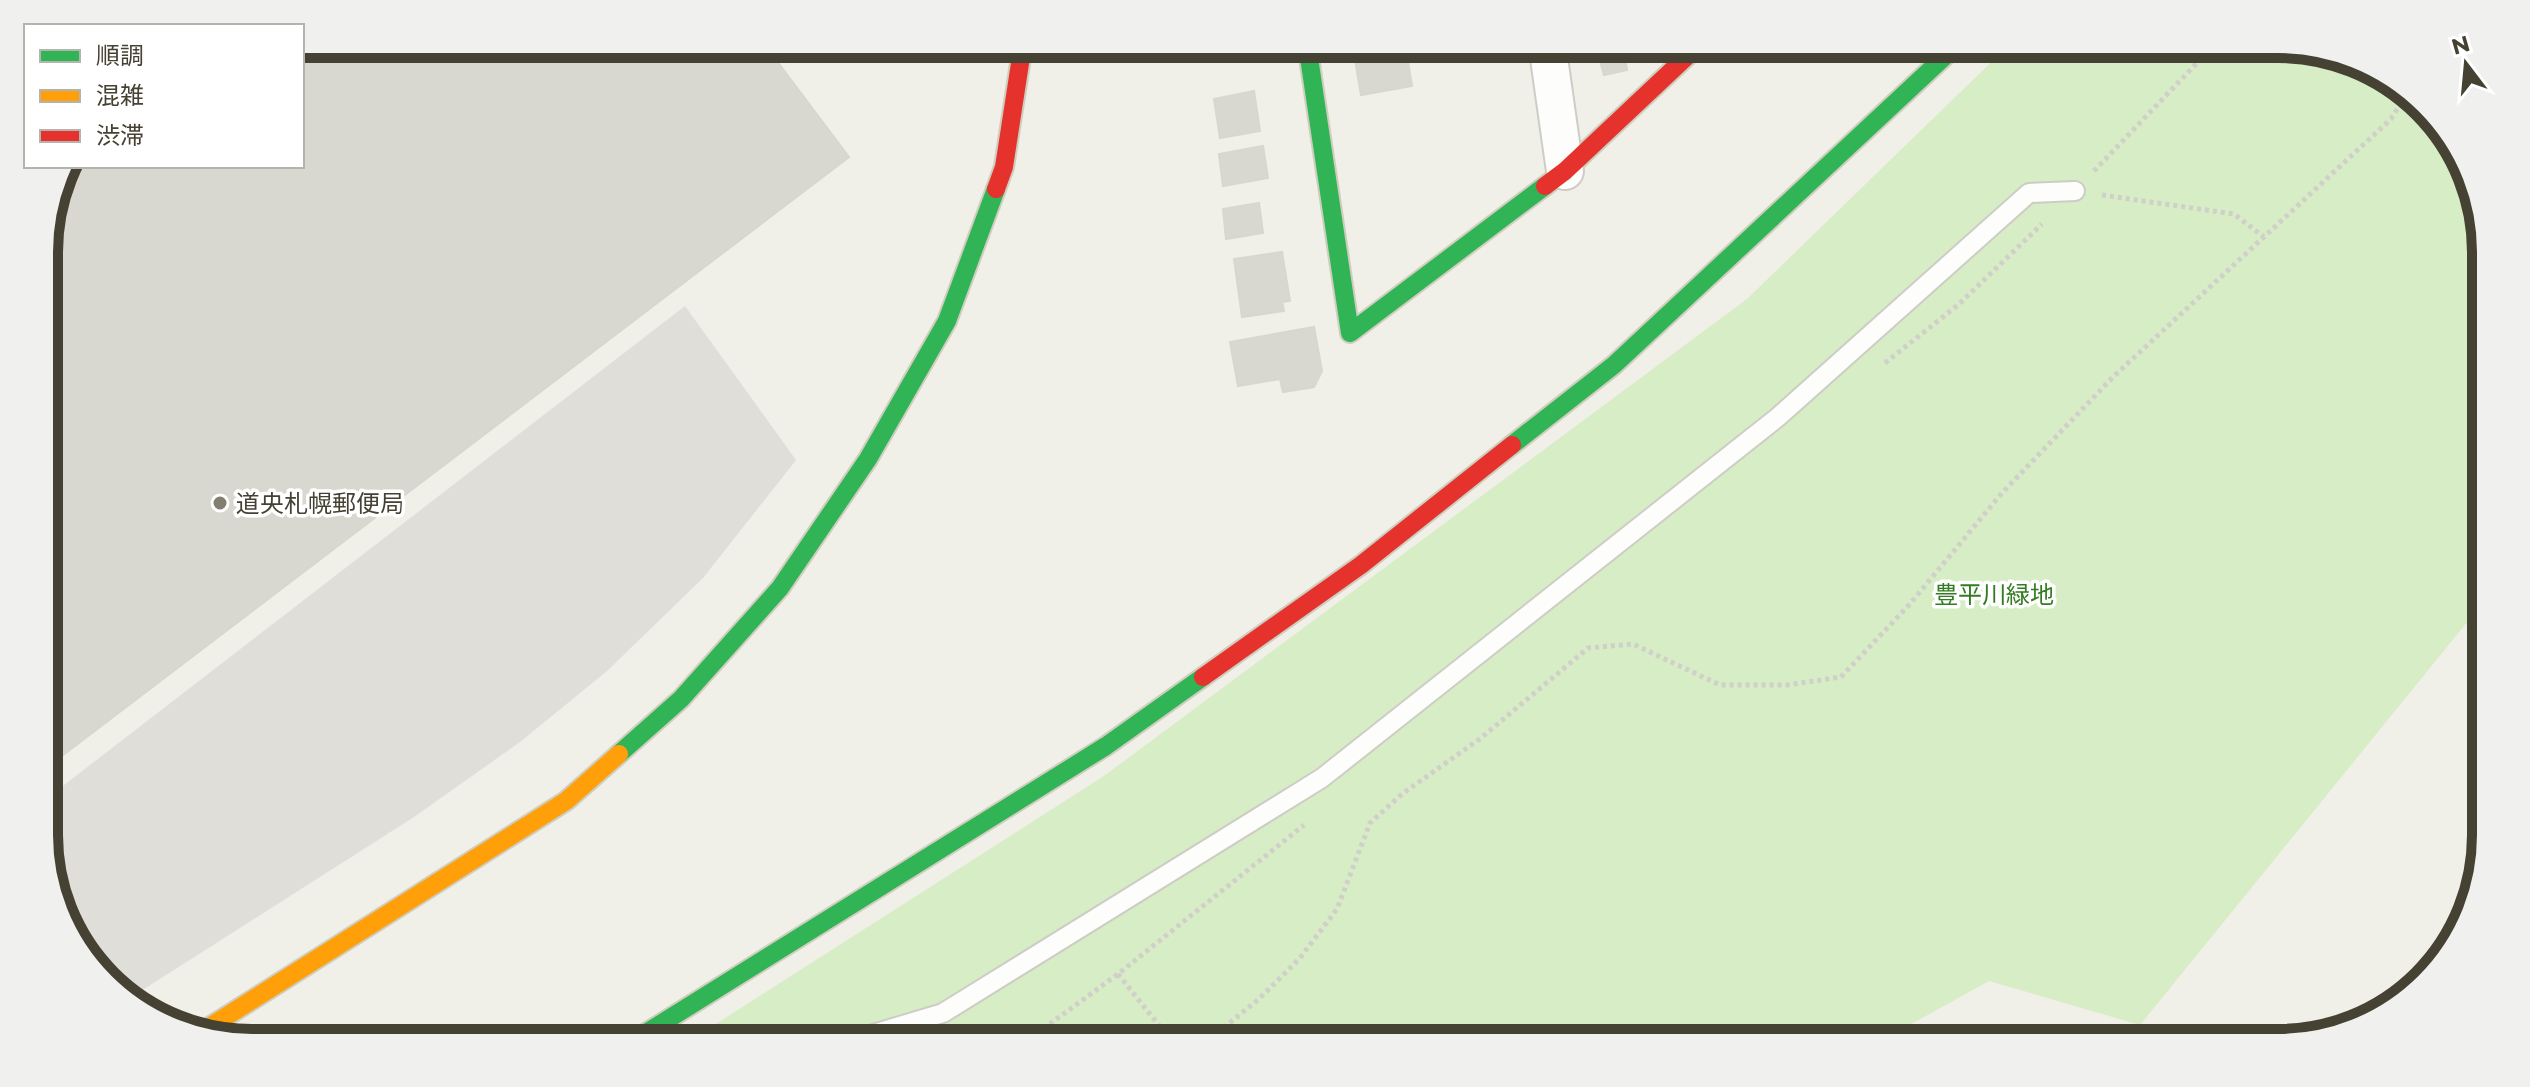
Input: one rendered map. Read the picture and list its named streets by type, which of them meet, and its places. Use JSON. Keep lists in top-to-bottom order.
{
  "parks": ["豊平川緑地"],
  "places": ["道央札幌郵便局"],
  "legend": ["順調", "混雑", "渋滞"],
  "north": "top"
}
